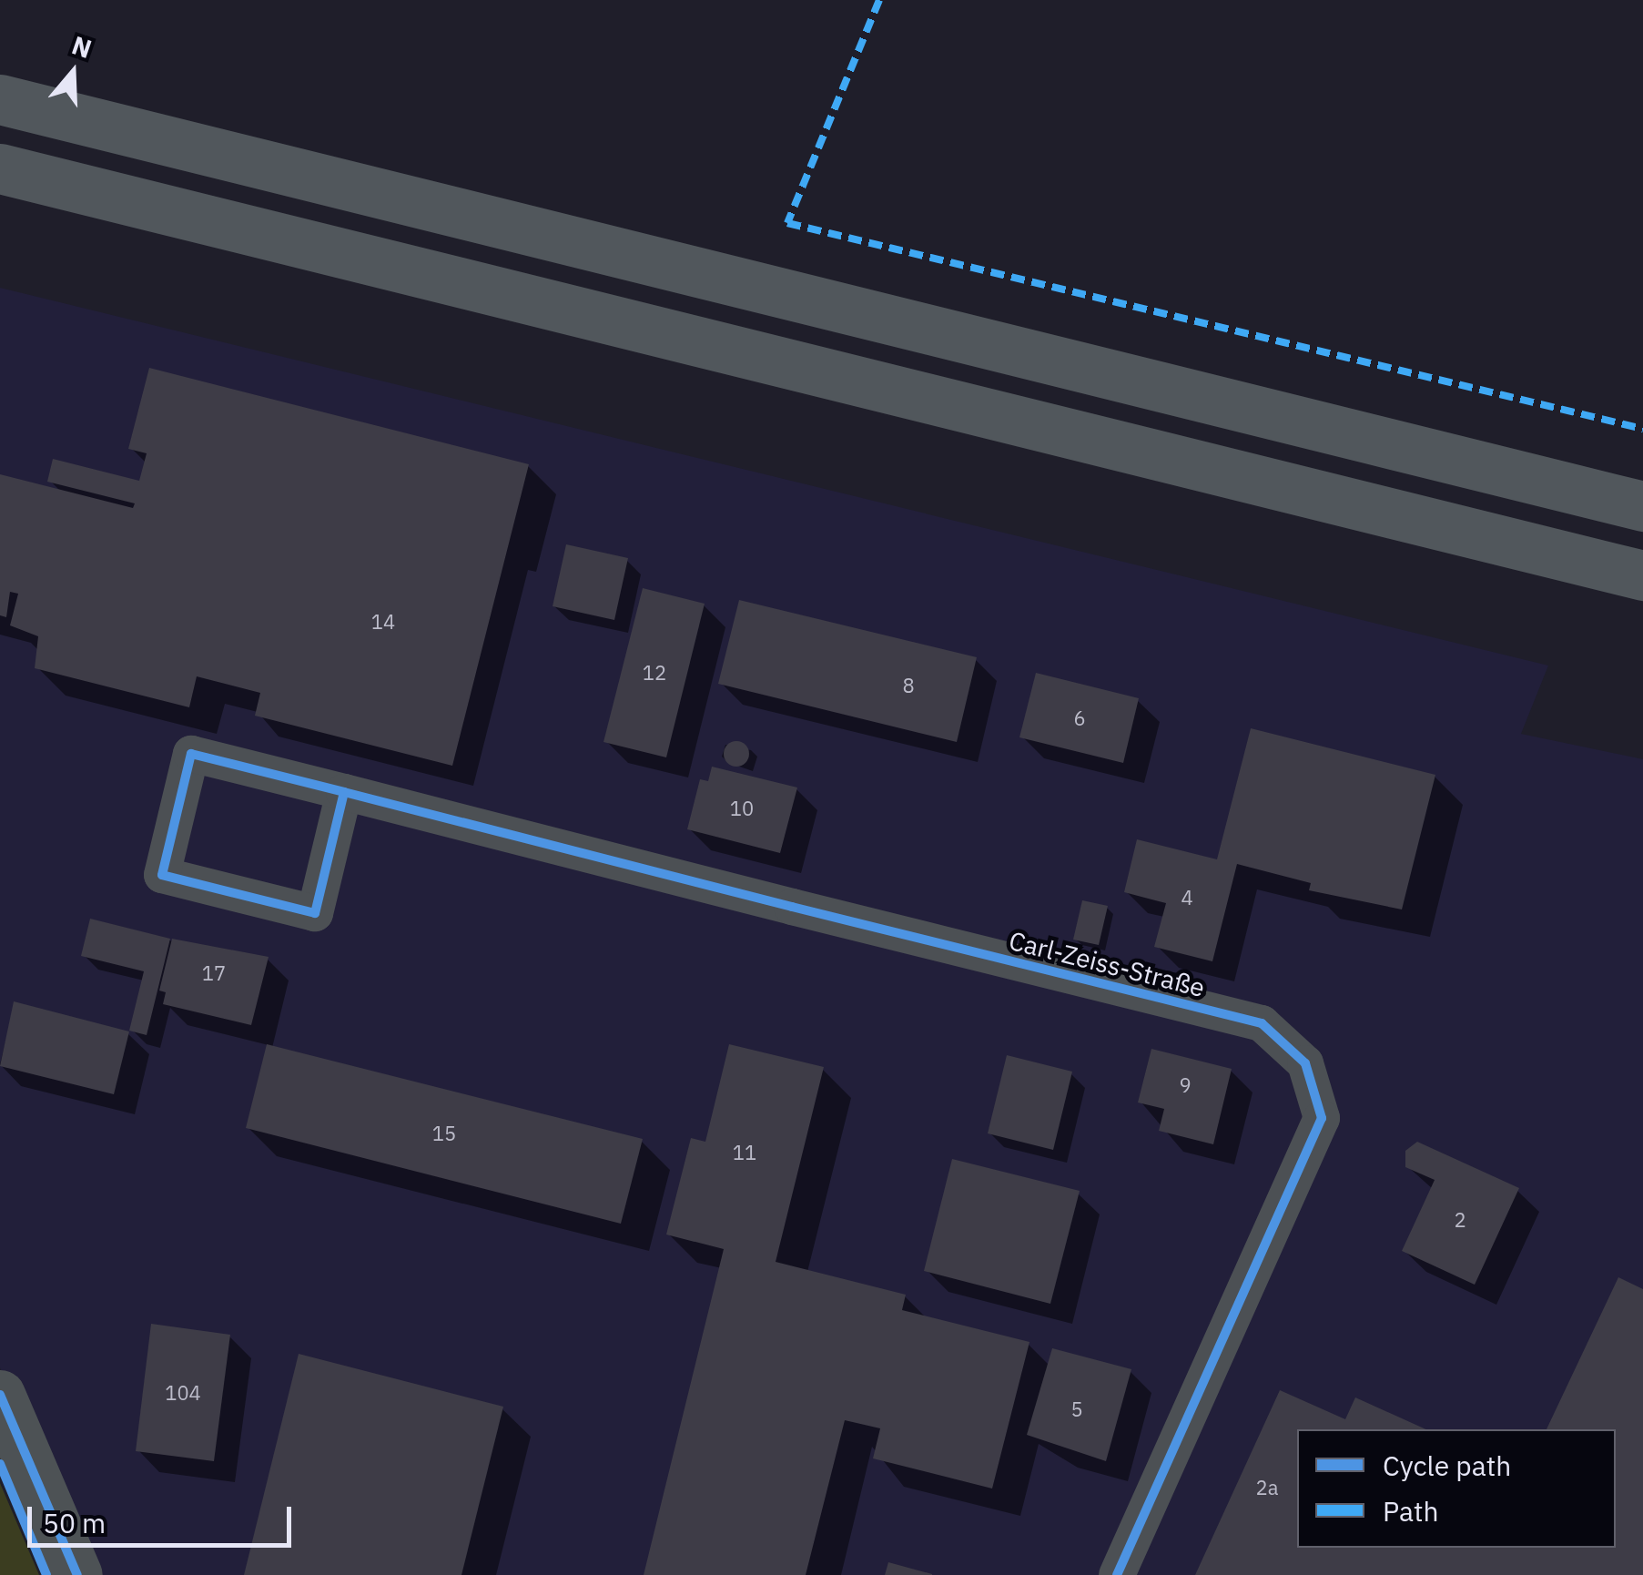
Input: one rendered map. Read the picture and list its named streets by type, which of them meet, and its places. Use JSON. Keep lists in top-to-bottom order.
{
  "streets": {
    "street": ["Carl-Zeiss-Straße"]
  },
  "house_numbers": [
    "14",
    "12",
    "8",
    "6",
    "10",
    "4",
    "17",
    "9",
    "15",
    "11",
    "2",
    "104",
    "5",
    "2a"
  ],
  "legend": ["Cycle path", "Path"],
  "scale_bar": "50 m",
  "north": "top"
}
